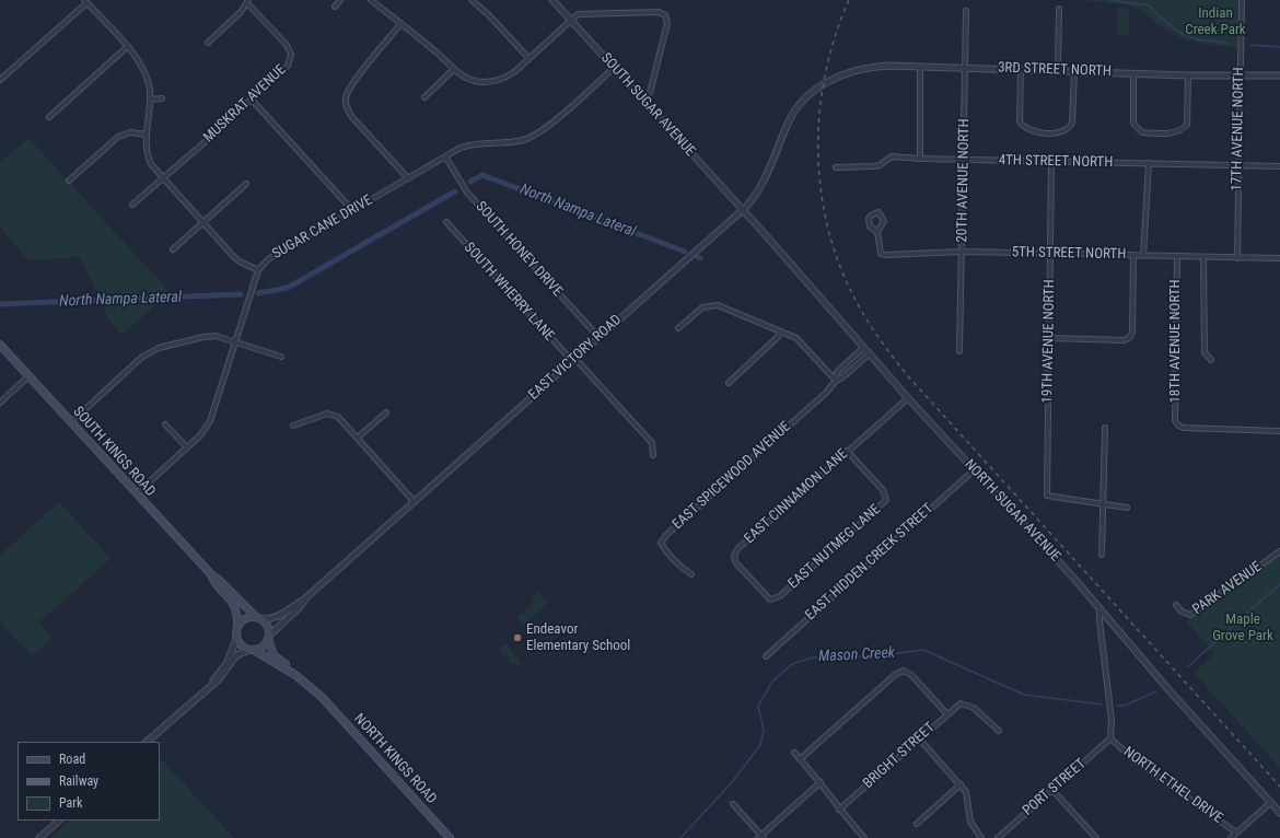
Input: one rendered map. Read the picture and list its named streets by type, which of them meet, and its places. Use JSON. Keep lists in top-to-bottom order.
{
  "streets": {
    "main road": ["SOUTH KINGS ROAD", "NORTH KINGS ROAD"],
    "street": [
      "3RD STREET NORTH",
      "MUSKRAT AVENUE",
      "SOUTH SUGAR AVENUE",
      "17TH AVENUE NORTH",
      "4TH STREET NORTH",
      "20TH AVENUE NORTH",
      "SUGAR CANE DRIVE",
      "SOUTH HONEY DRIVE",
      "5TH STREET NORTH",
      "SOUTH WHERRY LANE",
      "19TH AVENUE NORTH",
      "18TH AVENUE NORTH",
      "EAST VICTORY ROAD",
      "EAST SPICEWOOD AVENUE",
      "EAST CINNAMON LANE",
      "NORTH SUGAR AVENUE",
      "EAST NUTMEG LANE",
      "EAST HIDDEN CREEK STREET",
      "PARK AVENUE",
      "BRIGHT STREET",
      "NORTH ETHEL DRIVE",
      "PORT STREET"
    ]
  },
  "crossings": [
    ["3RD STREET NORTH", "17TH AVENUE NORTH"],
    ["3RD STREET NORTH", "20TH AVENUE NORTH"],
    ["3RD STREET NORTH", "EAST VICTORY ROAD"],
    ["SOUTH SUGAR AVENUE", "SUGAR CANE DRIVE"],
    ["SOUTH SUGAR AVENUE", "EAST VICTORY ROAD"],
    ["SOUTH SUGAR AVENUE", "NORTH SUGAR AVENUE"],
    ["17TH AVENUE NORTH", "4TH STREET NORTH"],
    ["17TH AVENUE NORTH", "5TH STREET NORTH"],
    ["4TH STREET NORTH", "20TH AVENUE NORTH"],
    ["4TH STREET NORTH", "19TH AVENUE NORTH"],
    ["20TH AVENUE NORTH", "5TH STREET NORTH"],
    ["SUGAR CANE DRIVE", "SOUTH HONEY DRIVE"],
    ["SUGAR CANE DRIVE", "SOUTH KINGS ROAD"],
    ["SOUTH HONEY DRIVE", "EAST VICTORY ROAD"],
    ["5TH STREET NORTH", "19TH AVENUE NORTH"],
    ["5TH STREET NORTH", "18TH AVENUE NORTH"],
    ["SOUTH WHERRY LANE", "EAST VICTORY ROAD"],
    ["EAST VICTORY ROAD", "SOUTH KINGS ROAD"],
    ["EAST VICTORY ROAD", "NORTH SUGAR AVENUE"],
    ["EAST VICTORY ROAD", "NORTH KINGS ROAD"],
    ["SOUTH KINGS ROAD", "NORTH KINGS ROAD"],
    ["EAST SPICEWOOD AVENUE", "NORTH SUGAR AVENUE"],
    ["EAST CINNAMON LANE", "NORTH SUGAR AVENUE"],
    ["EAST CINNAMON LANE", "EAST NUTMEG LANE"],
    ["NORTH SUGAR AVENUE", "EAST HIDDEN CREEK STREET"],
    ["NORTH SUGAR AVENUE", "NORTH ETHEL DRIVE"],
    ["NORTH ETHEL DRIVE", "PORT STREET"]
  ],
  "water": ["North Nampa Lateral", "Mason Creek"],
  "parks": ["Indian Creek Park", "Maple Grove Park"],
  "places": ["Endeavor Elementary School"],
  "legend": ["Road", "Railway", "Park"]
}
